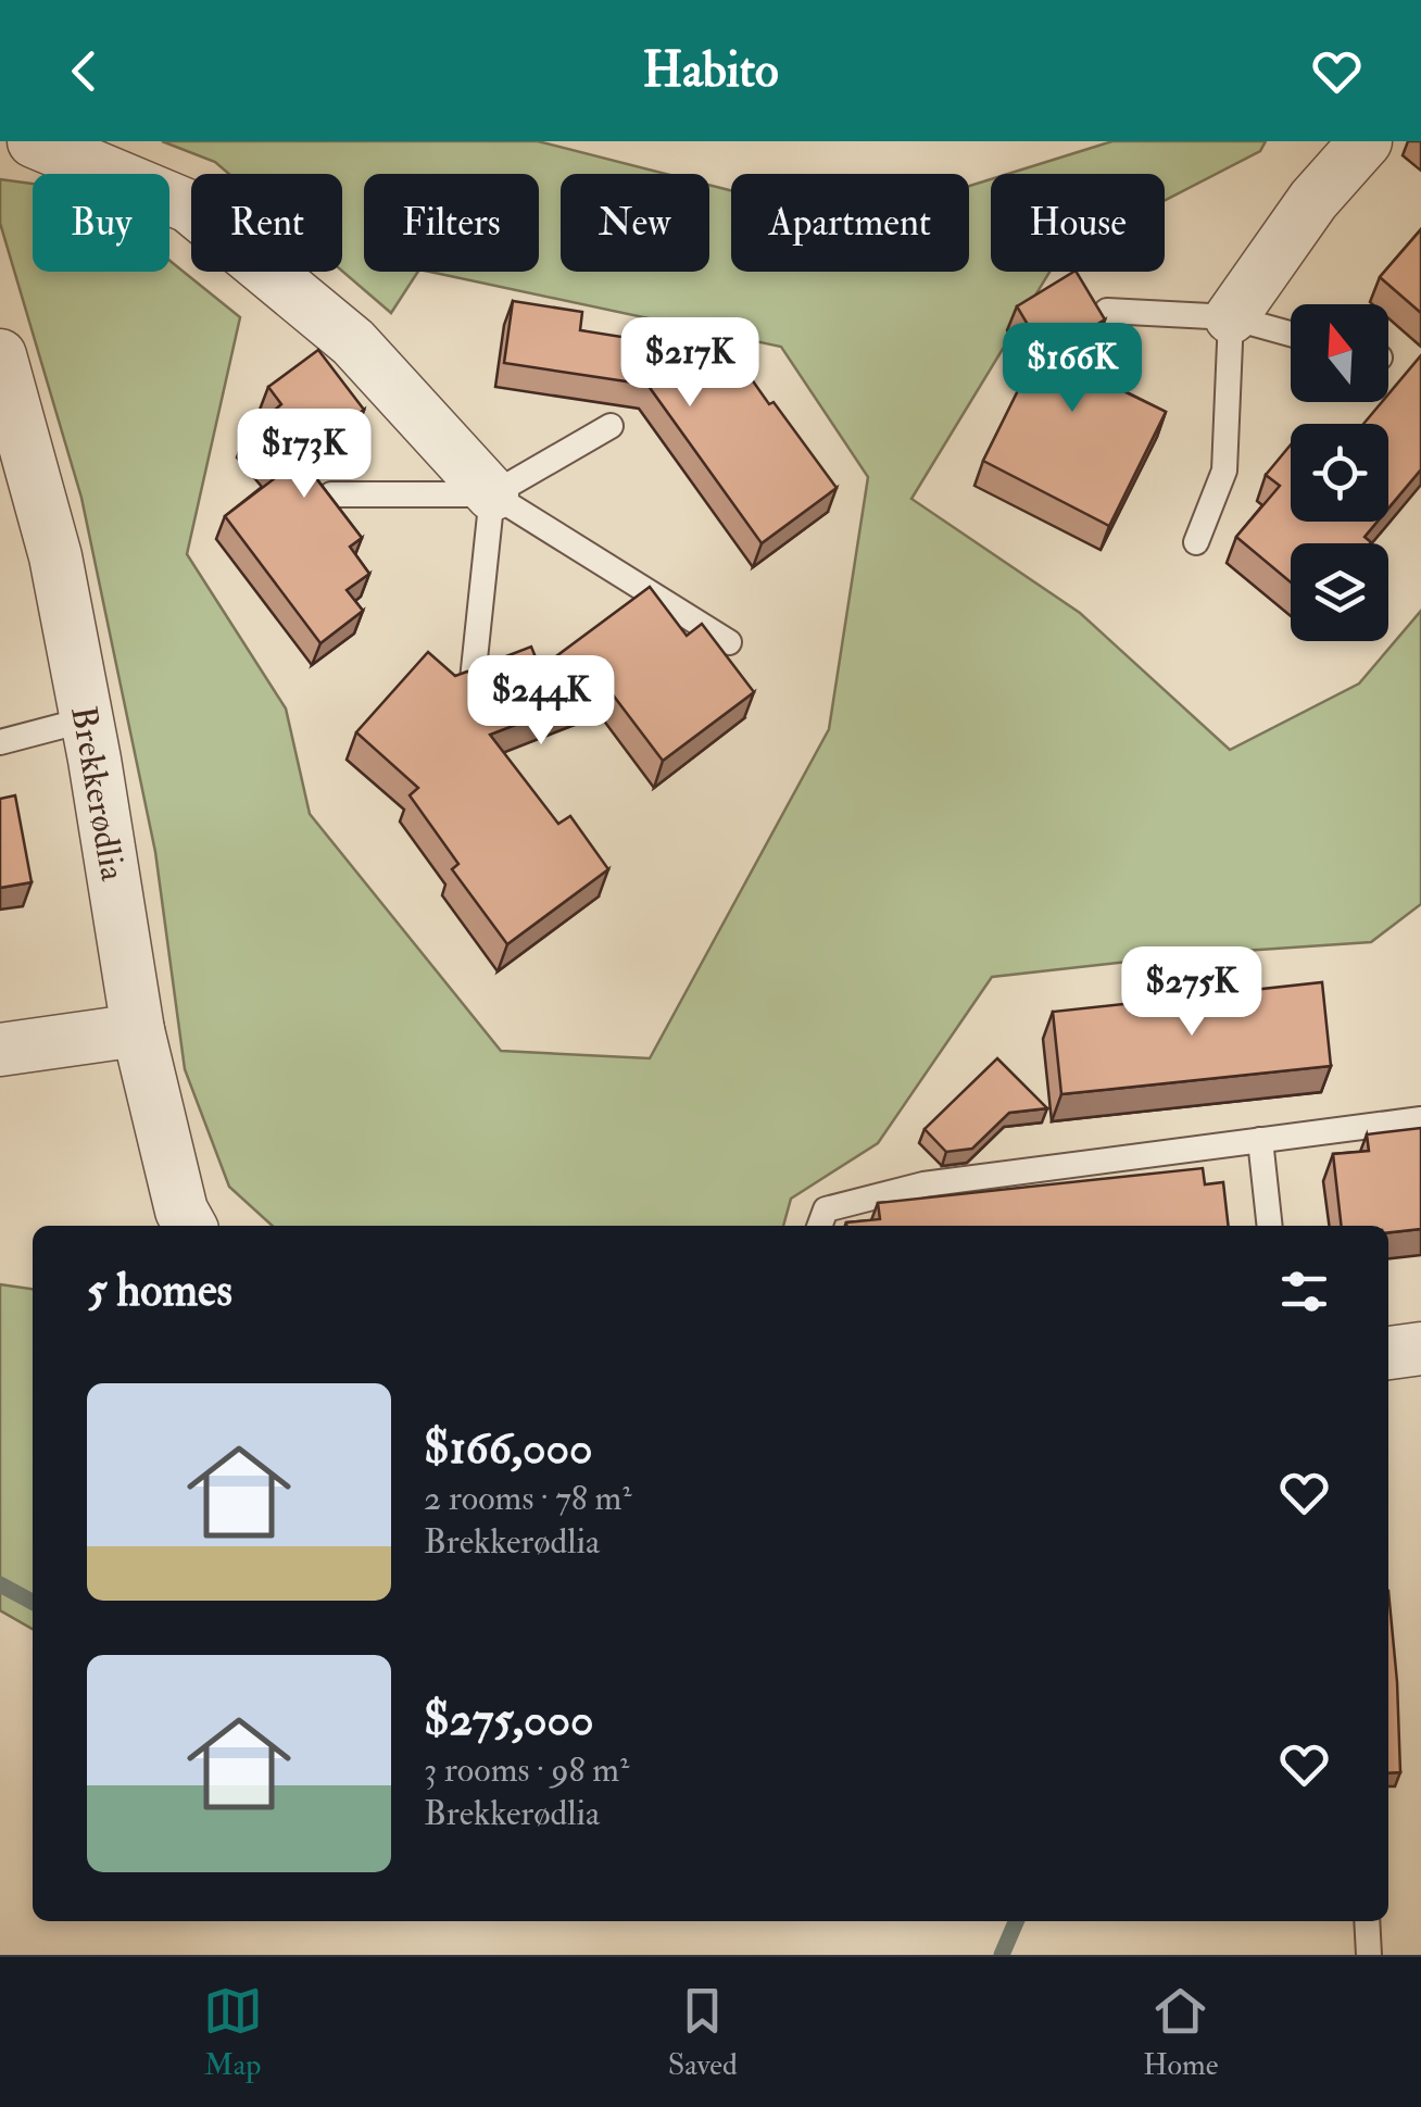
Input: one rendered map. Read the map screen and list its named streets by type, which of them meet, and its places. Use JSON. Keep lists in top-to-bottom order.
{
  "streets": {
    "street": ["Brekkerødlia"]
  },
  "north": "top",
  "page": {
    "header": "Habito",
    "chip": [
      "Buy",
      "Rent",
      "Filters",
      "New",
      "Apartment",
      "House"
    ],
    "price": [
      "$217K",
      "$166K",
      "$173K",
      "$244K",
      "$275K"
    ],
    "heading": "5 homes",
    "list": [
      {
        "name": "$166,000",
        "note": "2 rooms · 78 m² · Brekkerødlia"
      },
      {
        "name": "$275,000",
        "note": "3 rooms · 98 m² · Brekkerødlia"
      }
    ],
    "tabs": ["Map", "Saved", "Home"]
  }
}
